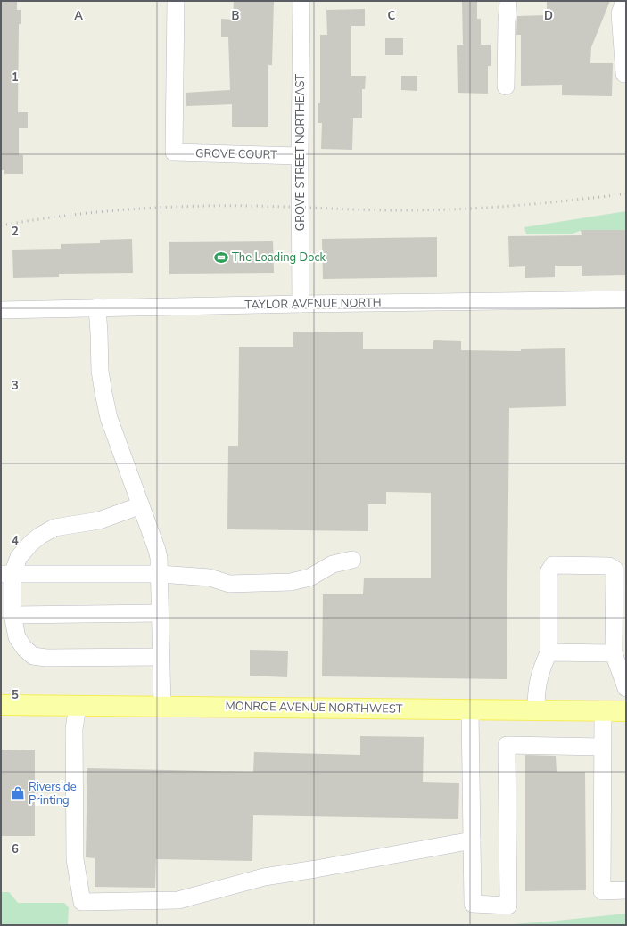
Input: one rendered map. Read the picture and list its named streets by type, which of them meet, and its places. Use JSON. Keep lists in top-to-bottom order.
{
  "streets": {
    "main road": ["MONROE AVENUE NORTHWEST"],
    "street": ["GROVE STREET NORTHEAST", "GROVE COURT", "TAYLOR AVENUE NORTH"]
  },
  "crossings": [
    ["GROVE STREET NORTHEAST", "GROVE COURT"],
    ["GROVE STREET NORTHEAST", "TAYLOR AVENUE NORTH"]
  ],
  "places": {
    "sports": ["The Loading Dock"],
    "shop": ["Riverside Printing"]
  },
  "grid": {
    "columns": [
      "A",
      "B",
      "C",
      "D"
    ],
    "rows": [
      "1",
      "2",
      "3",
      "4",
      "5",
      "6"
    ]
  }
}
